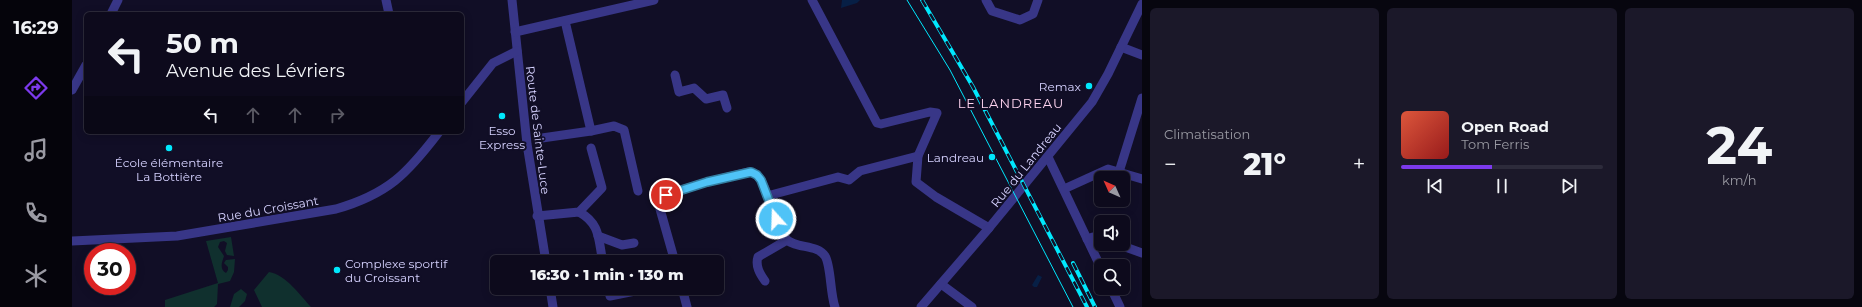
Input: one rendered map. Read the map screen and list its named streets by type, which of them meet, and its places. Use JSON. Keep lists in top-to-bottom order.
{
  "streets": {
    "street": ["Route de Sainte-Luce", "Rue du Landreau", "Rue du Croissant"]
  },
  "districts": ["LE LANDREAU"],
  "places": [
    "Remax",
    "Esso Express",
    "École élémentaire La Bottière",
    "Landreau",
    "Complexe sportif du Croissant"
  ],
  "north": "top left",
  "page": {
    "tabs": "16:29",
    "tile": [
      "Climatisation",
      ["24", "km/h"]
    ],
    "turn": ["50 m", "Avenue des Lévriers"],
    "song": ["Open Road", "Tom Ferris"],
    "heat": ["−", "21°", "+"],
    "limit": "30",
    "trip": "16:30 · 1 min · 130 m"
  }
}
